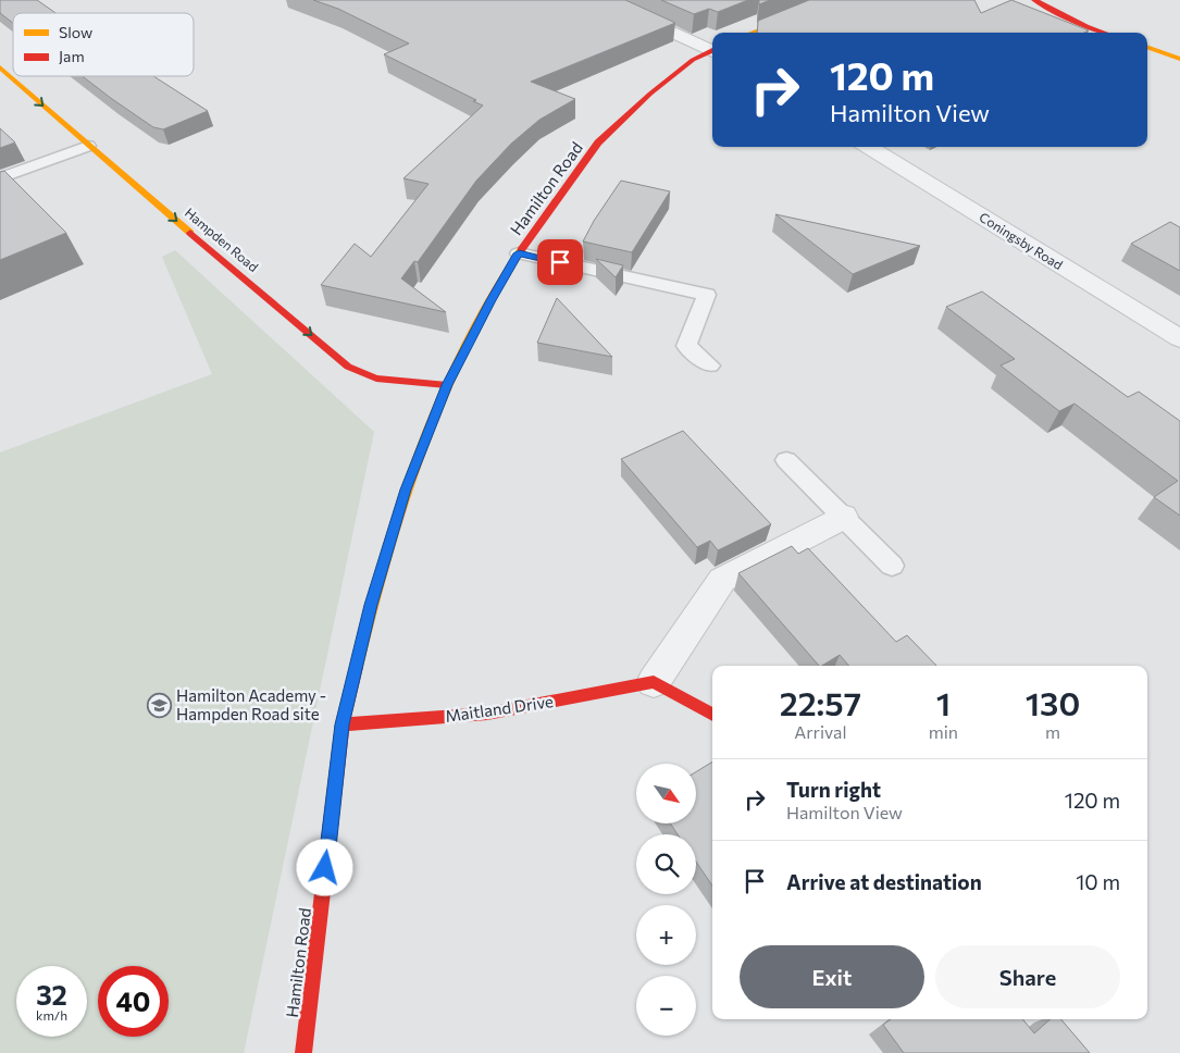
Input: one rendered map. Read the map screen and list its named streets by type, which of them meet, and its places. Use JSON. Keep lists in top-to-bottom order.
{
  "streets": {
    "street": [
      "Hamilton Road",
      "Hampden Road",
      "Coningsby Road",
      "Maitland Drive"
    ]
  },
  "crossings": [
    ["Hamilton Road", "Hampden Road"],
    ["Hamilton Road", "Maitland Drive"]
  ],
  "one_way": ["Hampden Road"],
  "places": {
    "school or university": ["Hamilton Academy - Hampden Road site"]
  },
  "legend": ["Slow", "Jam"],
  "north": "bottom right",
  "page": {
    "turn": ["120 m", "Hamilton View"],
    "eta": [
      "22:57",
      "Arrival",
      "1",
      "min",
      "130",
      "m"
    ],
    "list": [
      {
        "name": "Turn right",
        "note": "Hamilton View",
        "value": "120 m"
      },
      {
        "name": "Arrive at destination",
        "value": "10 m"
      }
    ],
    "map_buttons": ["+", "−"],
    "buttons": ["Exit", "Share"],
    "speed": "32 km/h",
    "limit": "40"
  }
}
